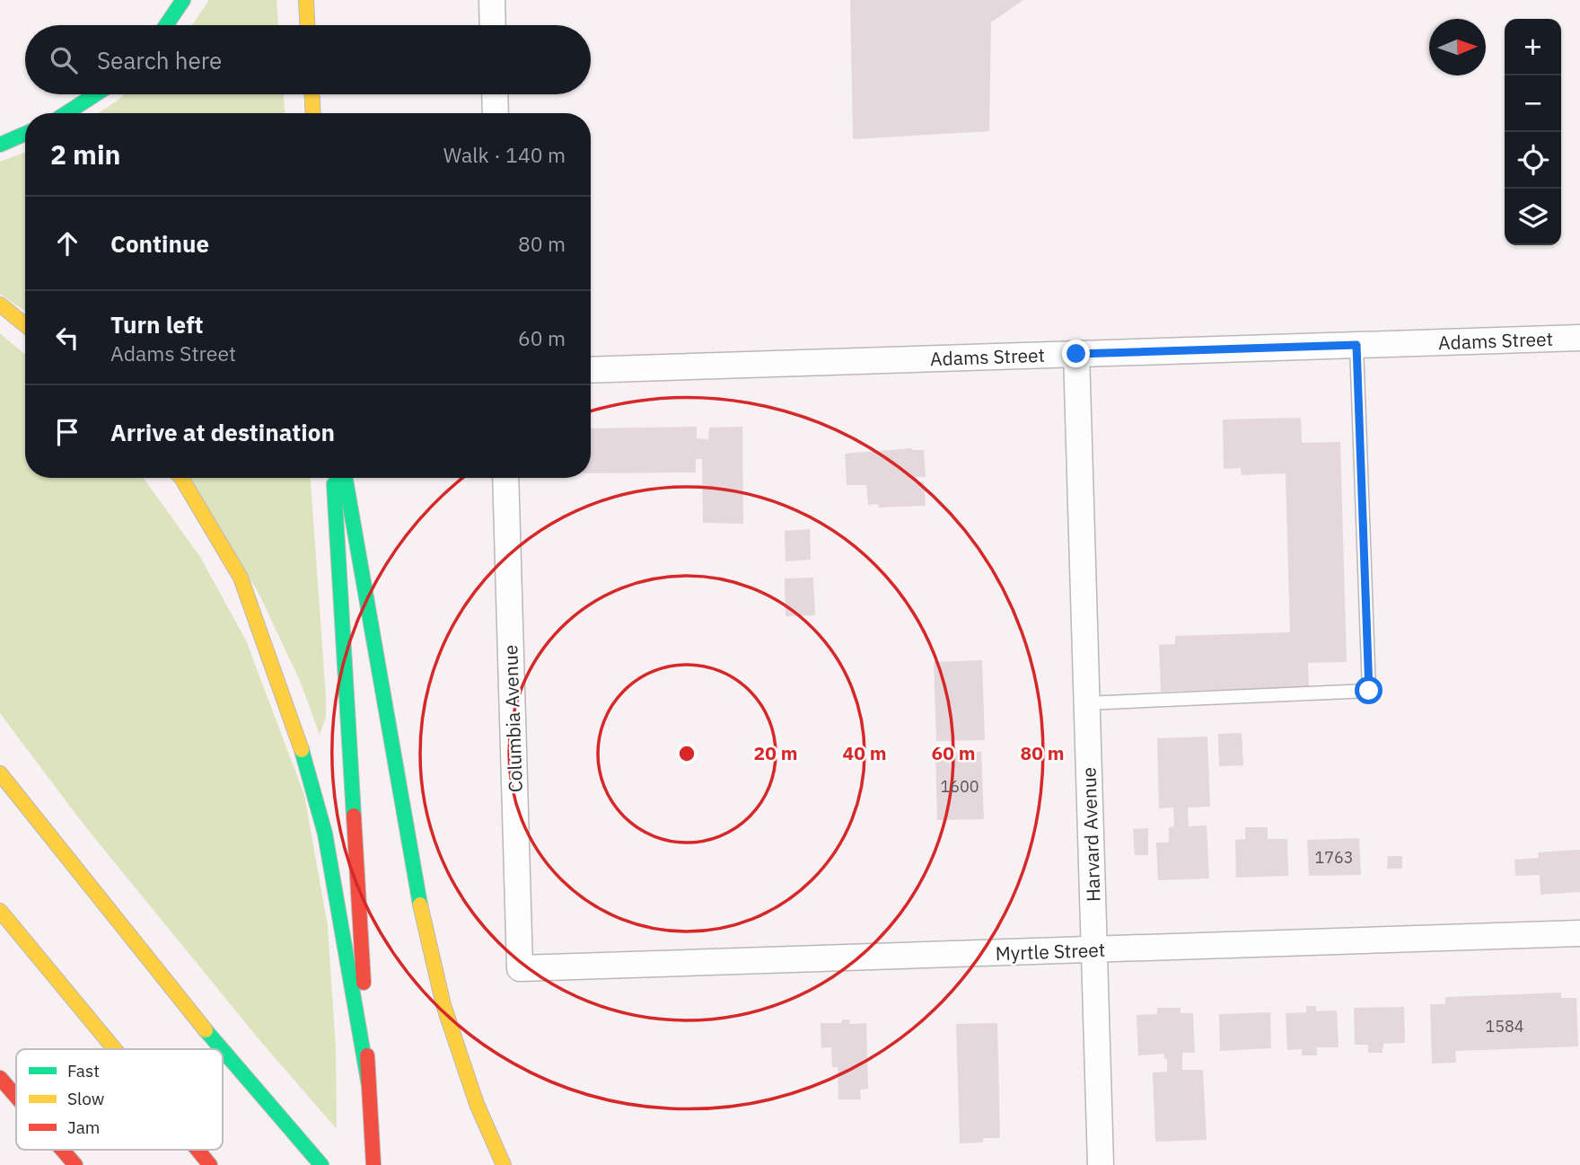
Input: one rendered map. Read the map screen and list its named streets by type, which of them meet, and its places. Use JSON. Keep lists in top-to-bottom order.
{
  "streets": {
    "street": [
      "Adams Street",
      "Columbia Avenue",
      "Harvard Avenue",
      "Myrtle Street"
    ]
  },
  "crossings": [
    ["Adams Street", "Harvard Avenue"],
    ["Columbia Avenue", "Myrtle Street"],
    ["Harvard Avenue", "Myrtle Street"]
  ],
  "house_numbers": ["1600", "1763", "1584"],
  "legend": ["Fast", "Slow", "Jam"],
  "north": "right",
  "page": {
    "map_buttons": ["+", "−"],
    "search": "Search here",
    "heading": ["2 min", "Walk · 140 m"],
    "list": [
      ["Continue", "80 m"],
      ["Turn left", "Adams Street", "60 m"],
      "Arrive at destination"
    ]
  },
  "rings": [
    "20 m",
    "40 m",
    "60 m",
    "80 m"
  ]
}
